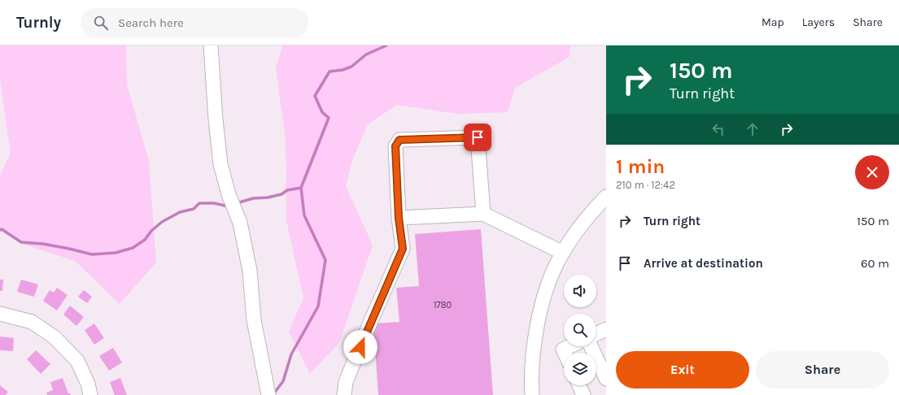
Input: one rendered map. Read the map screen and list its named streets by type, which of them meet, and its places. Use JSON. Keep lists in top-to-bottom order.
{
  "house_numbers": ["1780"],
  "page": {
    "header": "Turnly",
    "search": "Search here",
    "nav": ["Map", "Layers", "Share"],
    "turn": ["150 m", "Turn right"],
    "heading": ["1 min", "210 m · 12:42"],
    "list": [
      {
        "name": "Turn right",
        "value": "150 m"
      },
      {
        "name": "Arrive at destination",
        "value": "60 m"
      }
    ],
    "buttons": ["Exit", "Share"]
  }
}
